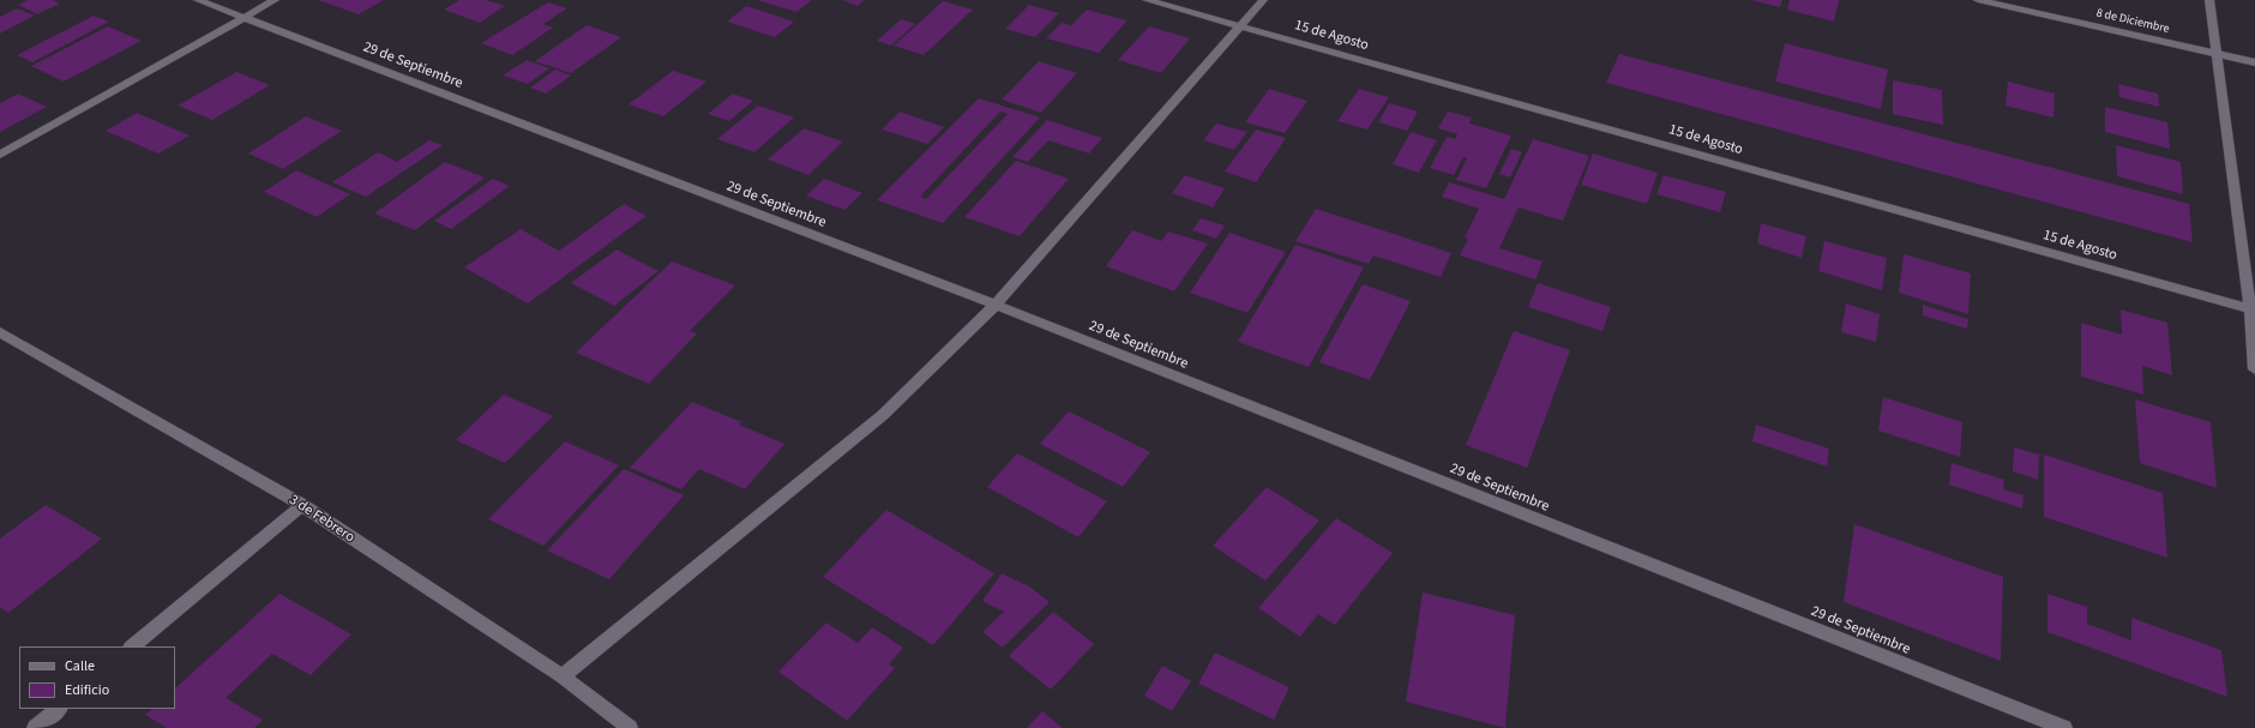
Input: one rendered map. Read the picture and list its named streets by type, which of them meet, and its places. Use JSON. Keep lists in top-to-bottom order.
{
  "streets": {
    "street": [
      "8 de Diciembre",
      "15 de Agosto",
      "29 de Septiembre",
      "3 de Febrero"
    ]
  },
  "legend": ["Calle", "Edificio"]
}
